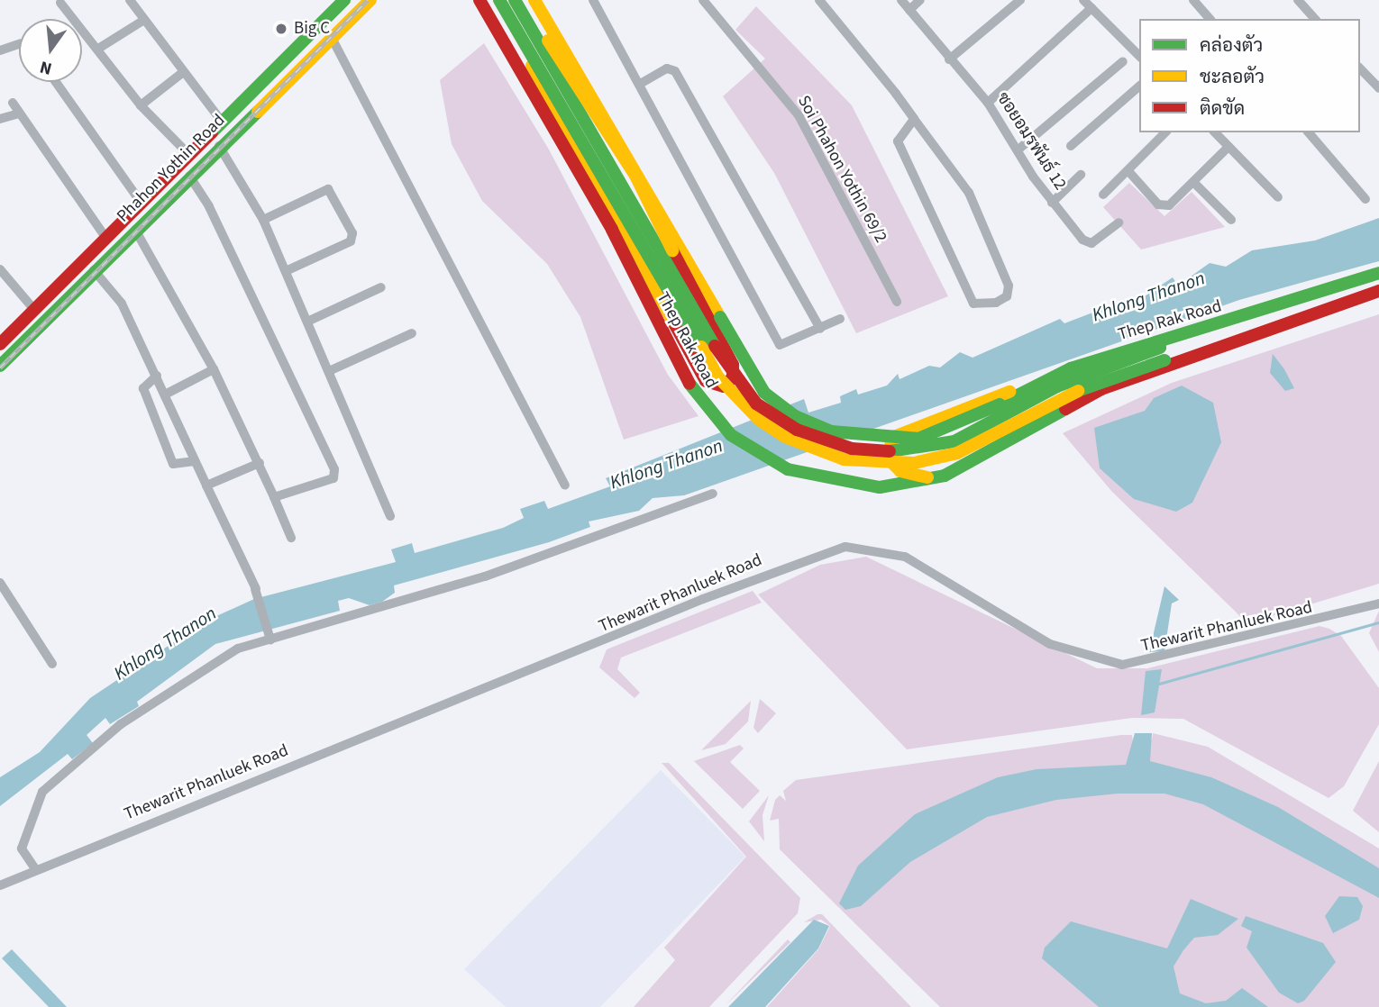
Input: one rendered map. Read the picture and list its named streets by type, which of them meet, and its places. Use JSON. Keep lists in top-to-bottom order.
{
  "streets": {
    "main road": ["Phahon Yothin Road", "Thep Rak Road"],
    "street": ["ซอยอมรพันธ์ 12", "Soi Phahon Yothin 69/2", "Thewarit Phanluek Road"]
  },
  "water": ["Khlong Thanon"],
  "places": ["Big C"],
  "legend": ["คล่องตัว", "ชะลอตัว", "ติดขัด"],
  "north": "bottom"
}
